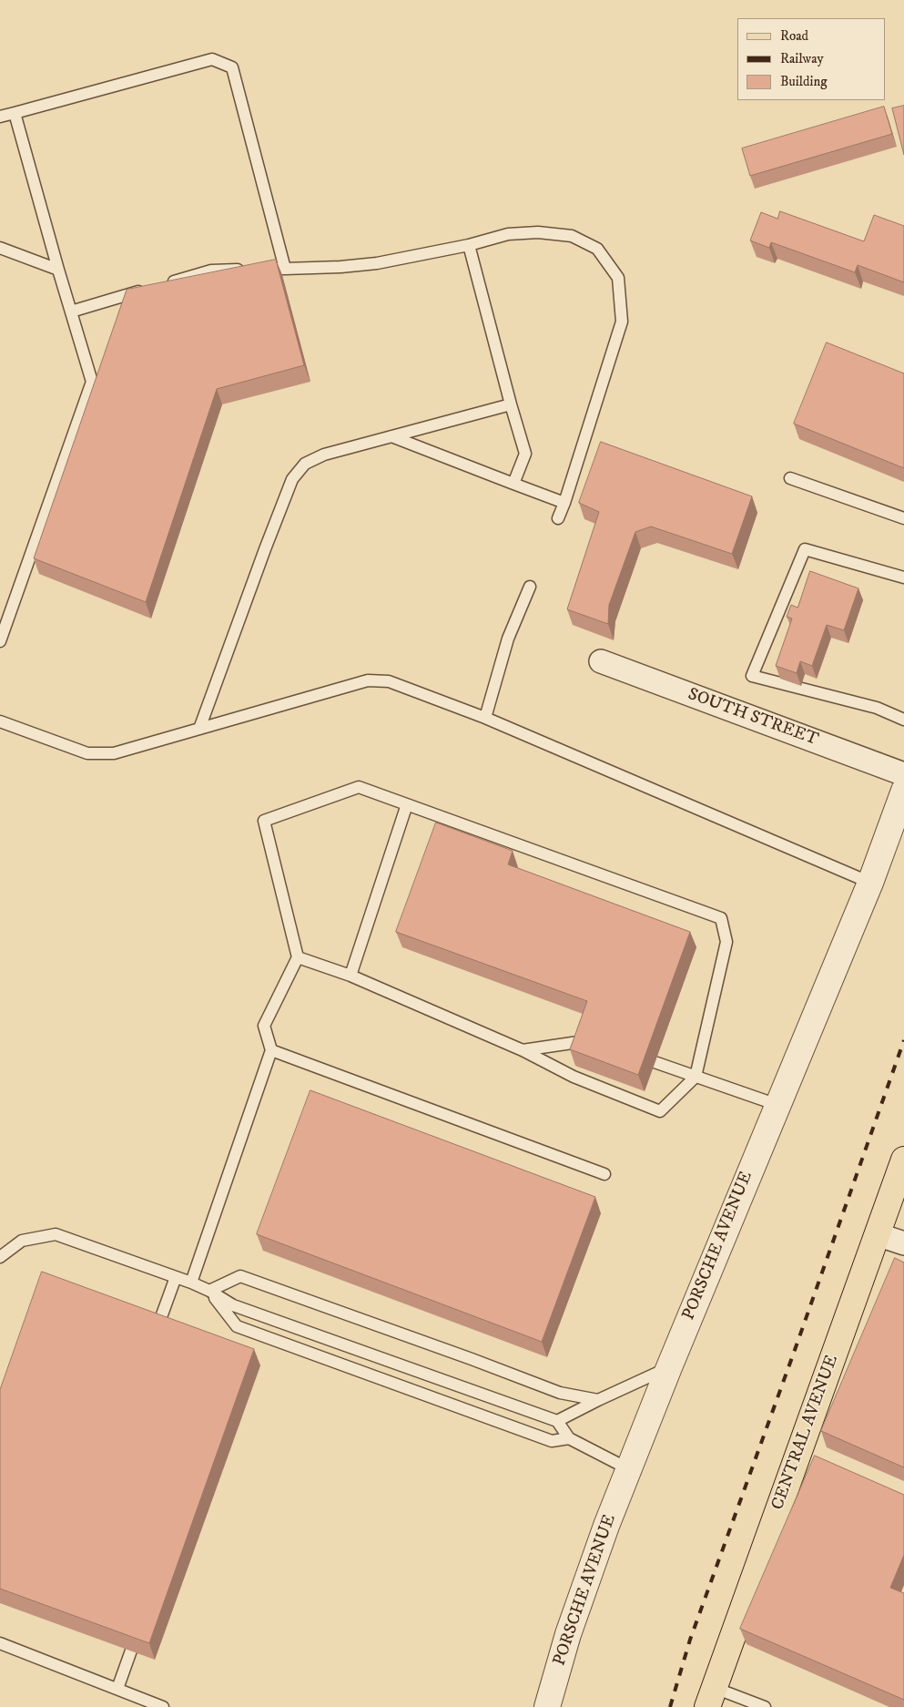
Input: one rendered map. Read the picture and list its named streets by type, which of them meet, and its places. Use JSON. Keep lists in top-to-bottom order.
{
  "streets": {
    "main road": ["CENTRAL AVENUE"],
    "street": ["SOUTH STREET", "PORSCHE AVENUE"]
  },
  "legend": ["Road", "Railway", "Building"]
}
